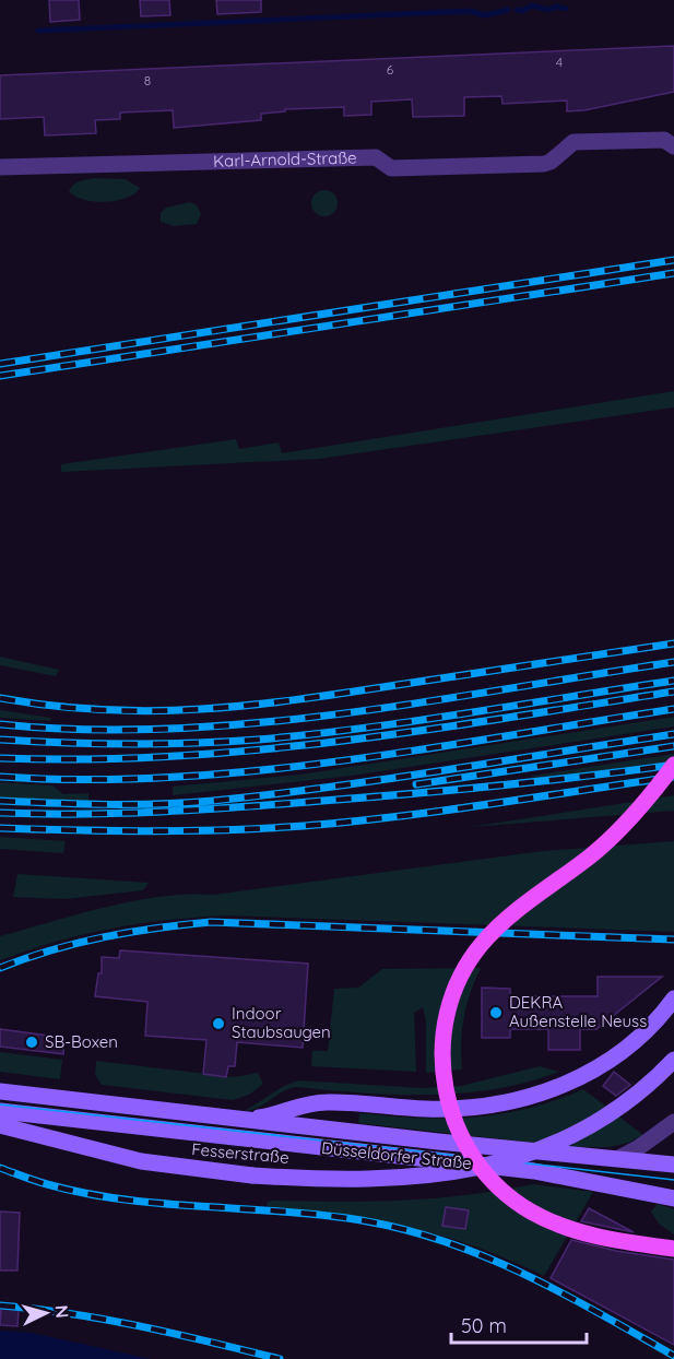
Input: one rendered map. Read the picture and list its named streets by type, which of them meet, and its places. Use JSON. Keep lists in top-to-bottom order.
{
  "streets": {
    "main road": ["Fesserstraße", "Düsseldorfer Straße"],
    "street": ["Karl-Arnold-Straße"]
  },
  "places": ["DEKRA Außenstelle Neuss", "Indoor Staubsaugen", "SB-Boxen"],
  "house_numbers": ["4", "6", "8"],
  "scale_bar": "50 m",
  "north": "right"
}
